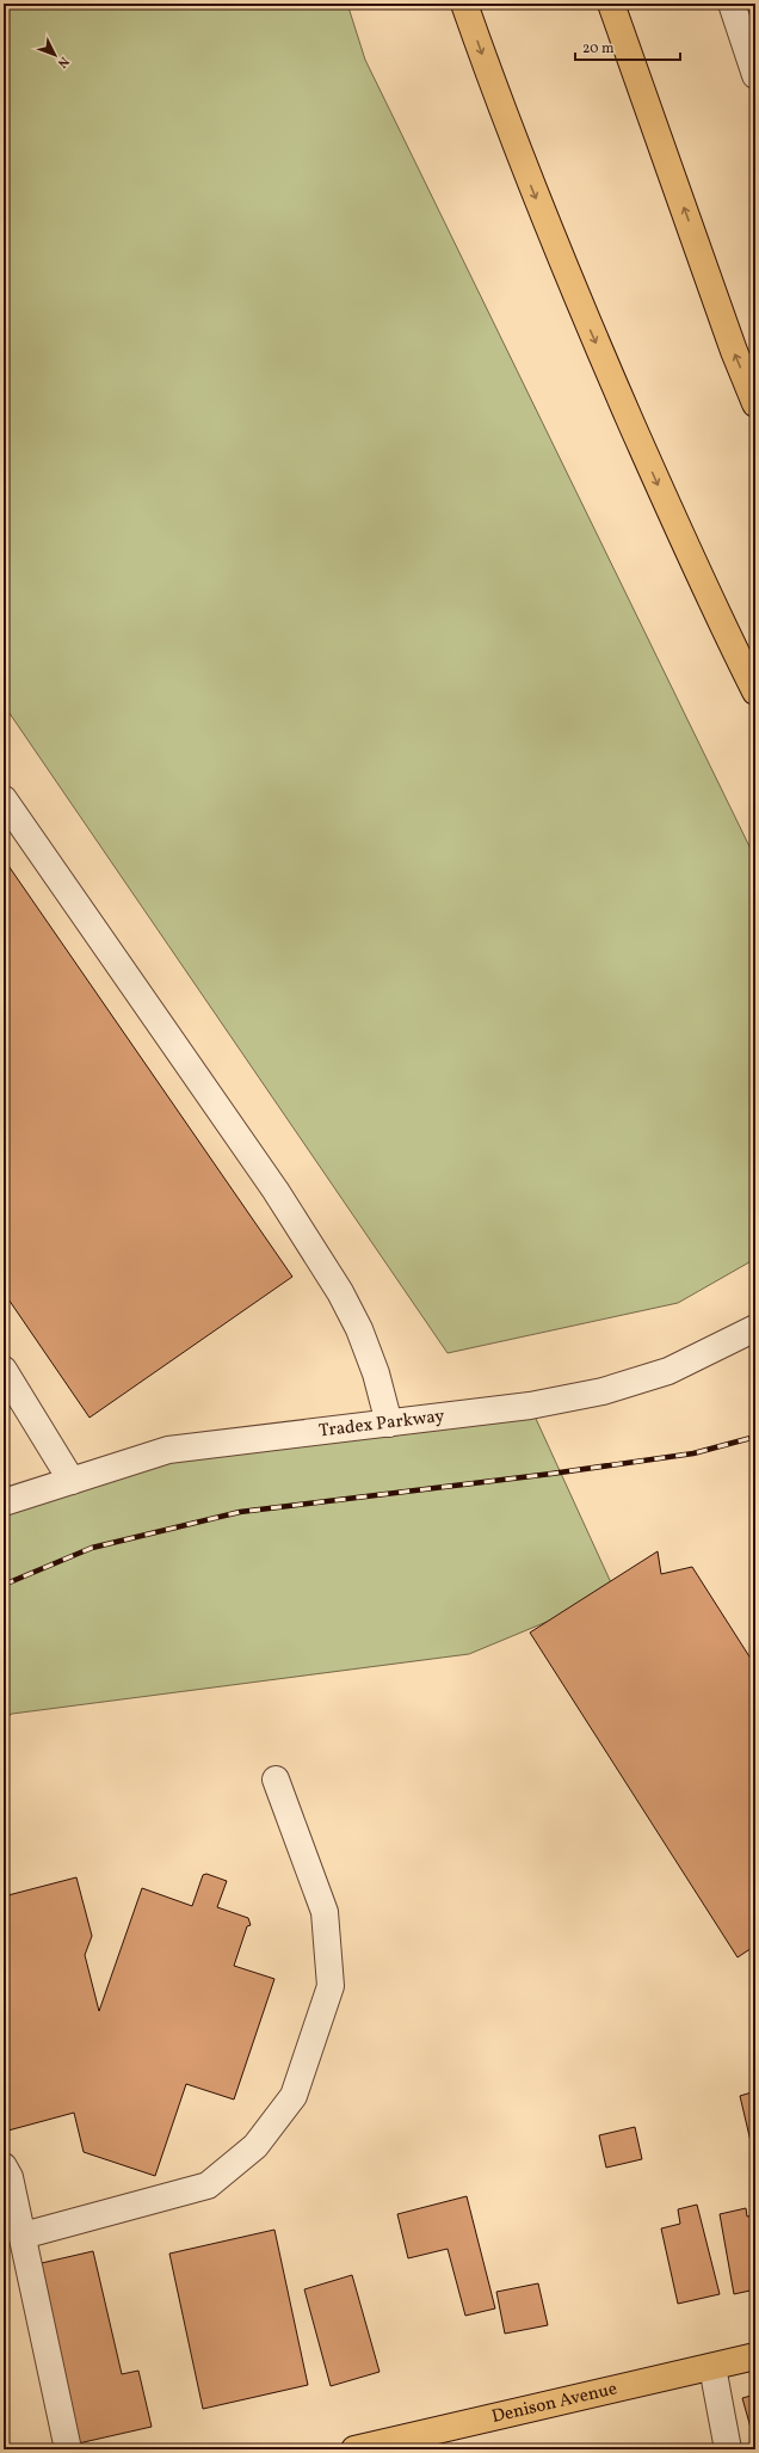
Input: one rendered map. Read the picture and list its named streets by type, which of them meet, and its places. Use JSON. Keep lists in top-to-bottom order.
{
  "streets": {
    "main road": ["Denison Avenue"],
    "street": ["Tradex Parkway"]
  },
  "scale_bar": "20 m",
  "north": "bottom right"
}
